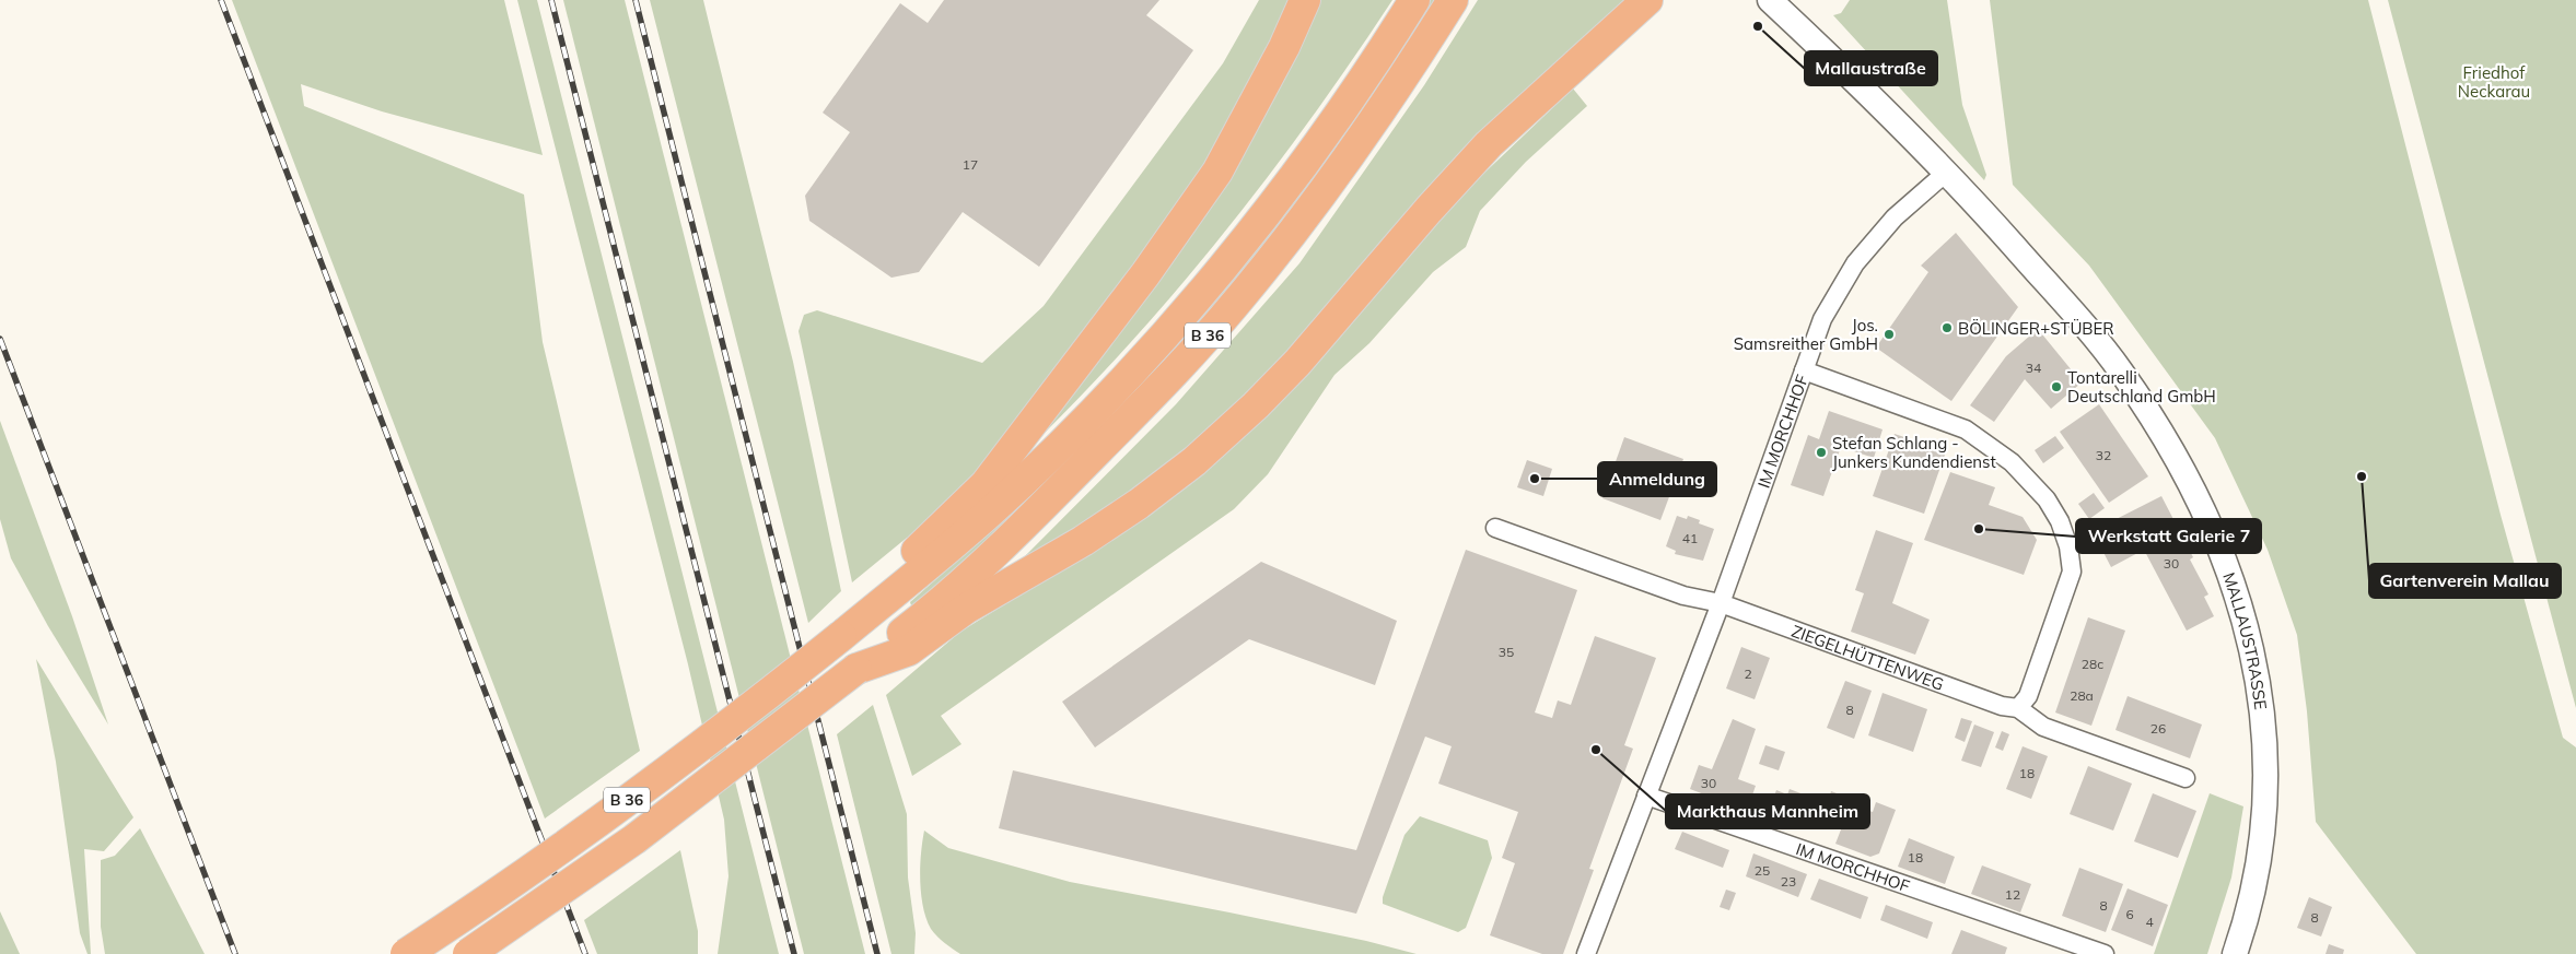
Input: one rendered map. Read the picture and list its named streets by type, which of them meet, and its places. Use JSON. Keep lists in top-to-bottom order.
{
  "streets": {
    "highway": ["B 36"],
    "main road": ["MALLAUSTRASSE"],
    "street": ["IM MORCHHOF", "ZIEGELHÜTTENWEG"]
  },
  "crossings": [
    ["IM MORCHHOF", "MALLAUSTRASSE"],
    ["IM MORCHHOF", "ZIEGELHÜTTENWEG"]
  ],
  "parks": ["Friedhof Neckarau"],
  "places": [
    "Mallaustraße",
    "BÖLINGER+STÜBER",
    "Jos. Samsreither GmbH",
    "Tontarelli Deutschland GmbH",
    "Stefan Schlang - Junkers Kundendienst",
    "Gartenverein Mallau",
    "Anmeldung",
    "Werkstatt Galerie 7",
    "Markthaus Mannheim"
  ],
  "house_numbers": [
    "17",
    "34",
    "32",
    "41",
    "30",
    "35",
    "28c",
    "2",
    "28a",
    "8",
    "26",
    "18",
    "30",
    "18",
    "25",
    "23",
    "12",
    "8",
    "6",
    "8",
    "4"
  ]
}
